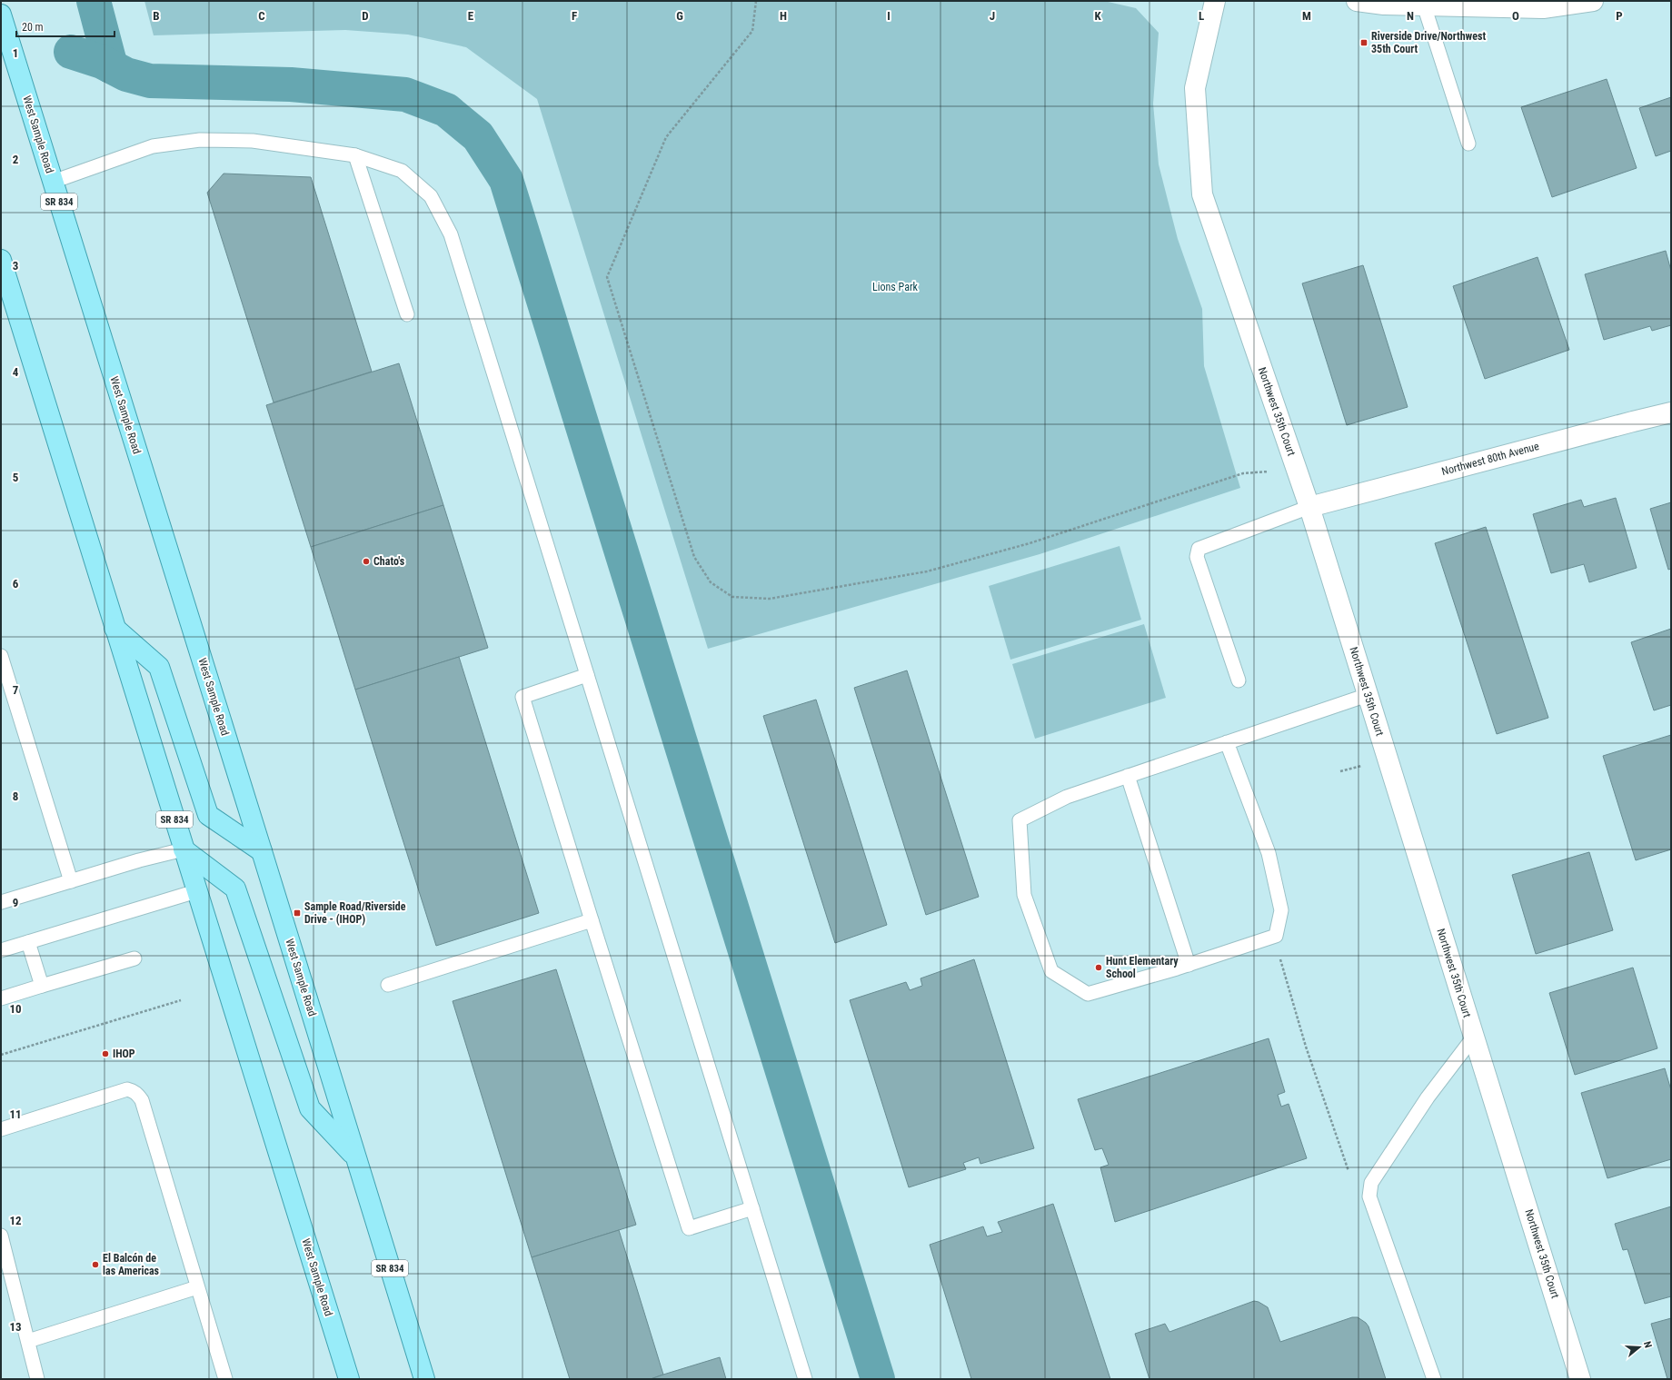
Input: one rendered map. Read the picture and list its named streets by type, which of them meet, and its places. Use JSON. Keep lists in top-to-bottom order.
{
  "streets": {
    "main road": ["West Sample Road", "SR 834"],
    "street": ["Northwest 35th Court", "Northwest 80th Avenue"]
  },
  "crossings": [
    ["Northwest 35th Court", "Northwest 80th Avenue"]
  ],
  "parks": ["Lions Park"],
  "places": {
    "transit": ["Riverside Drive/Northwest 35th Court", "Sample Road/Riverside Drive - (IHOP)"],
    "other": [
      "Chato's",
      "Hunt Elementary School",
      "IHOP",
      "El Balcón de las Americas"
    ]
  },
  "scale_bar": "20 m",
  "north": "right",
  "grid": {
    "columns": [
      "B",
      "C",
      "D",
      "E",
      "F",
      "G",
      "H",
      "I",
      "J",
      "K",
      "L",
      "M",
      "N",
      "O",
      "P"
    ],
    "rows": [
      "1",
      "2",
      "3",
      "4",
      "5",
      "6",
      "7",
      "8",
      "9",
      "10",
      "11",
      "12",
      "13"
    ]
  }
}
